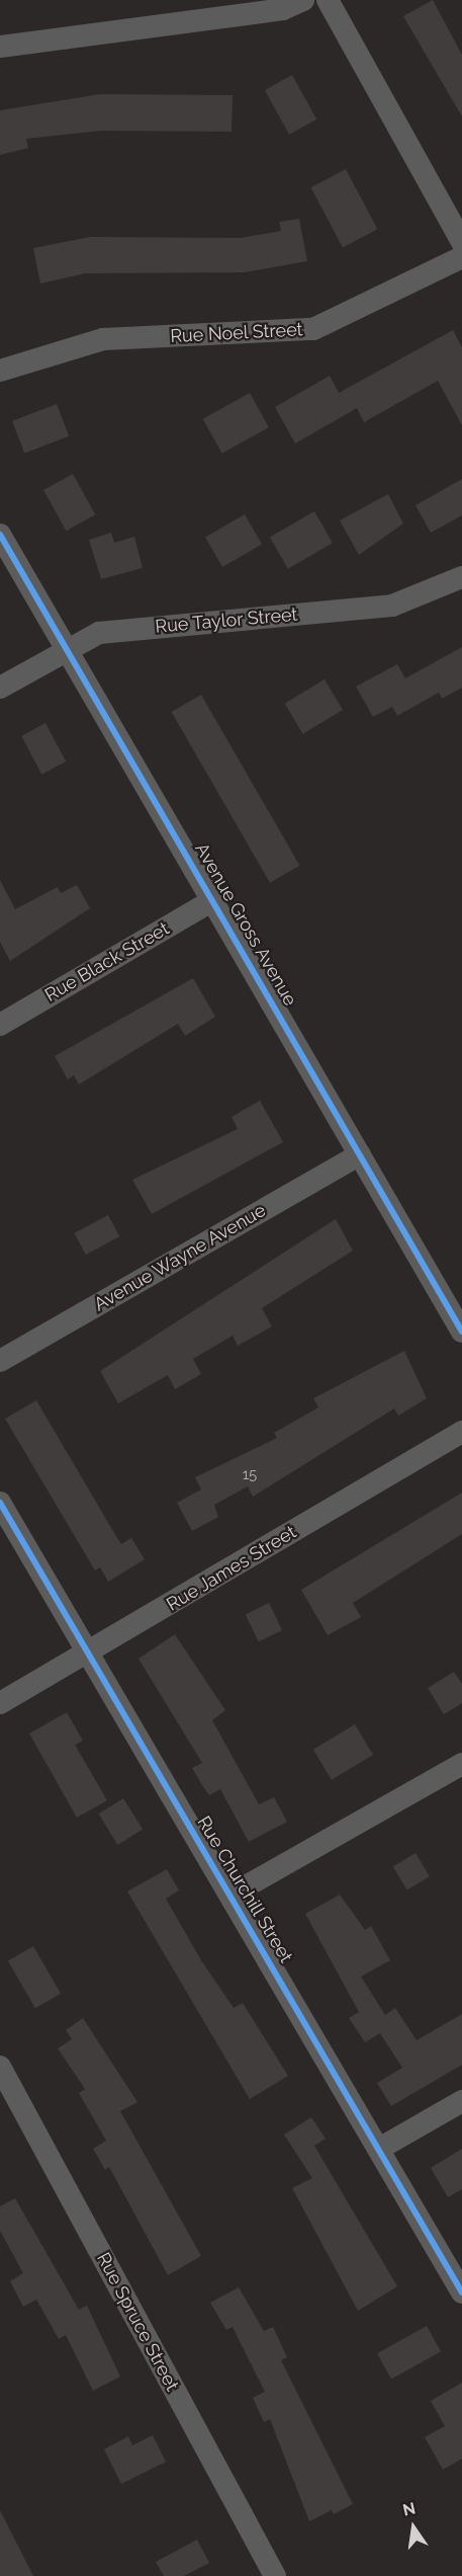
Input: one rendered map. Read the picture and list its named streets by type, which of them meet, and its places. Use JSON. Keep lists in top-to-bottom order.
{
  "streets": {
    "street": [
      "Rue Noel Street",
      "Rue Taylor Street",
      "Avenue Gross Avenue",
      "Rue Black Street",
      "Avenue Wayne Avenue",
      "Rue James Street",
      "Rue Churchill Street",
      "Rue Spruce Street"
    ]
  },
  "crossings": [
    ["Rue Taylor Street", "Avenue Gross Avenue"],
    ["Avenue Gross Avenue", "Rue Black Street"],
    ["Avenue Gross Avenue", "Avenue Wayne Avenue"],
    ["Rue James Street", "Rue Churchill Street"]
  ],
  "house_numbers": ["15"],
  "north": "top"
}
